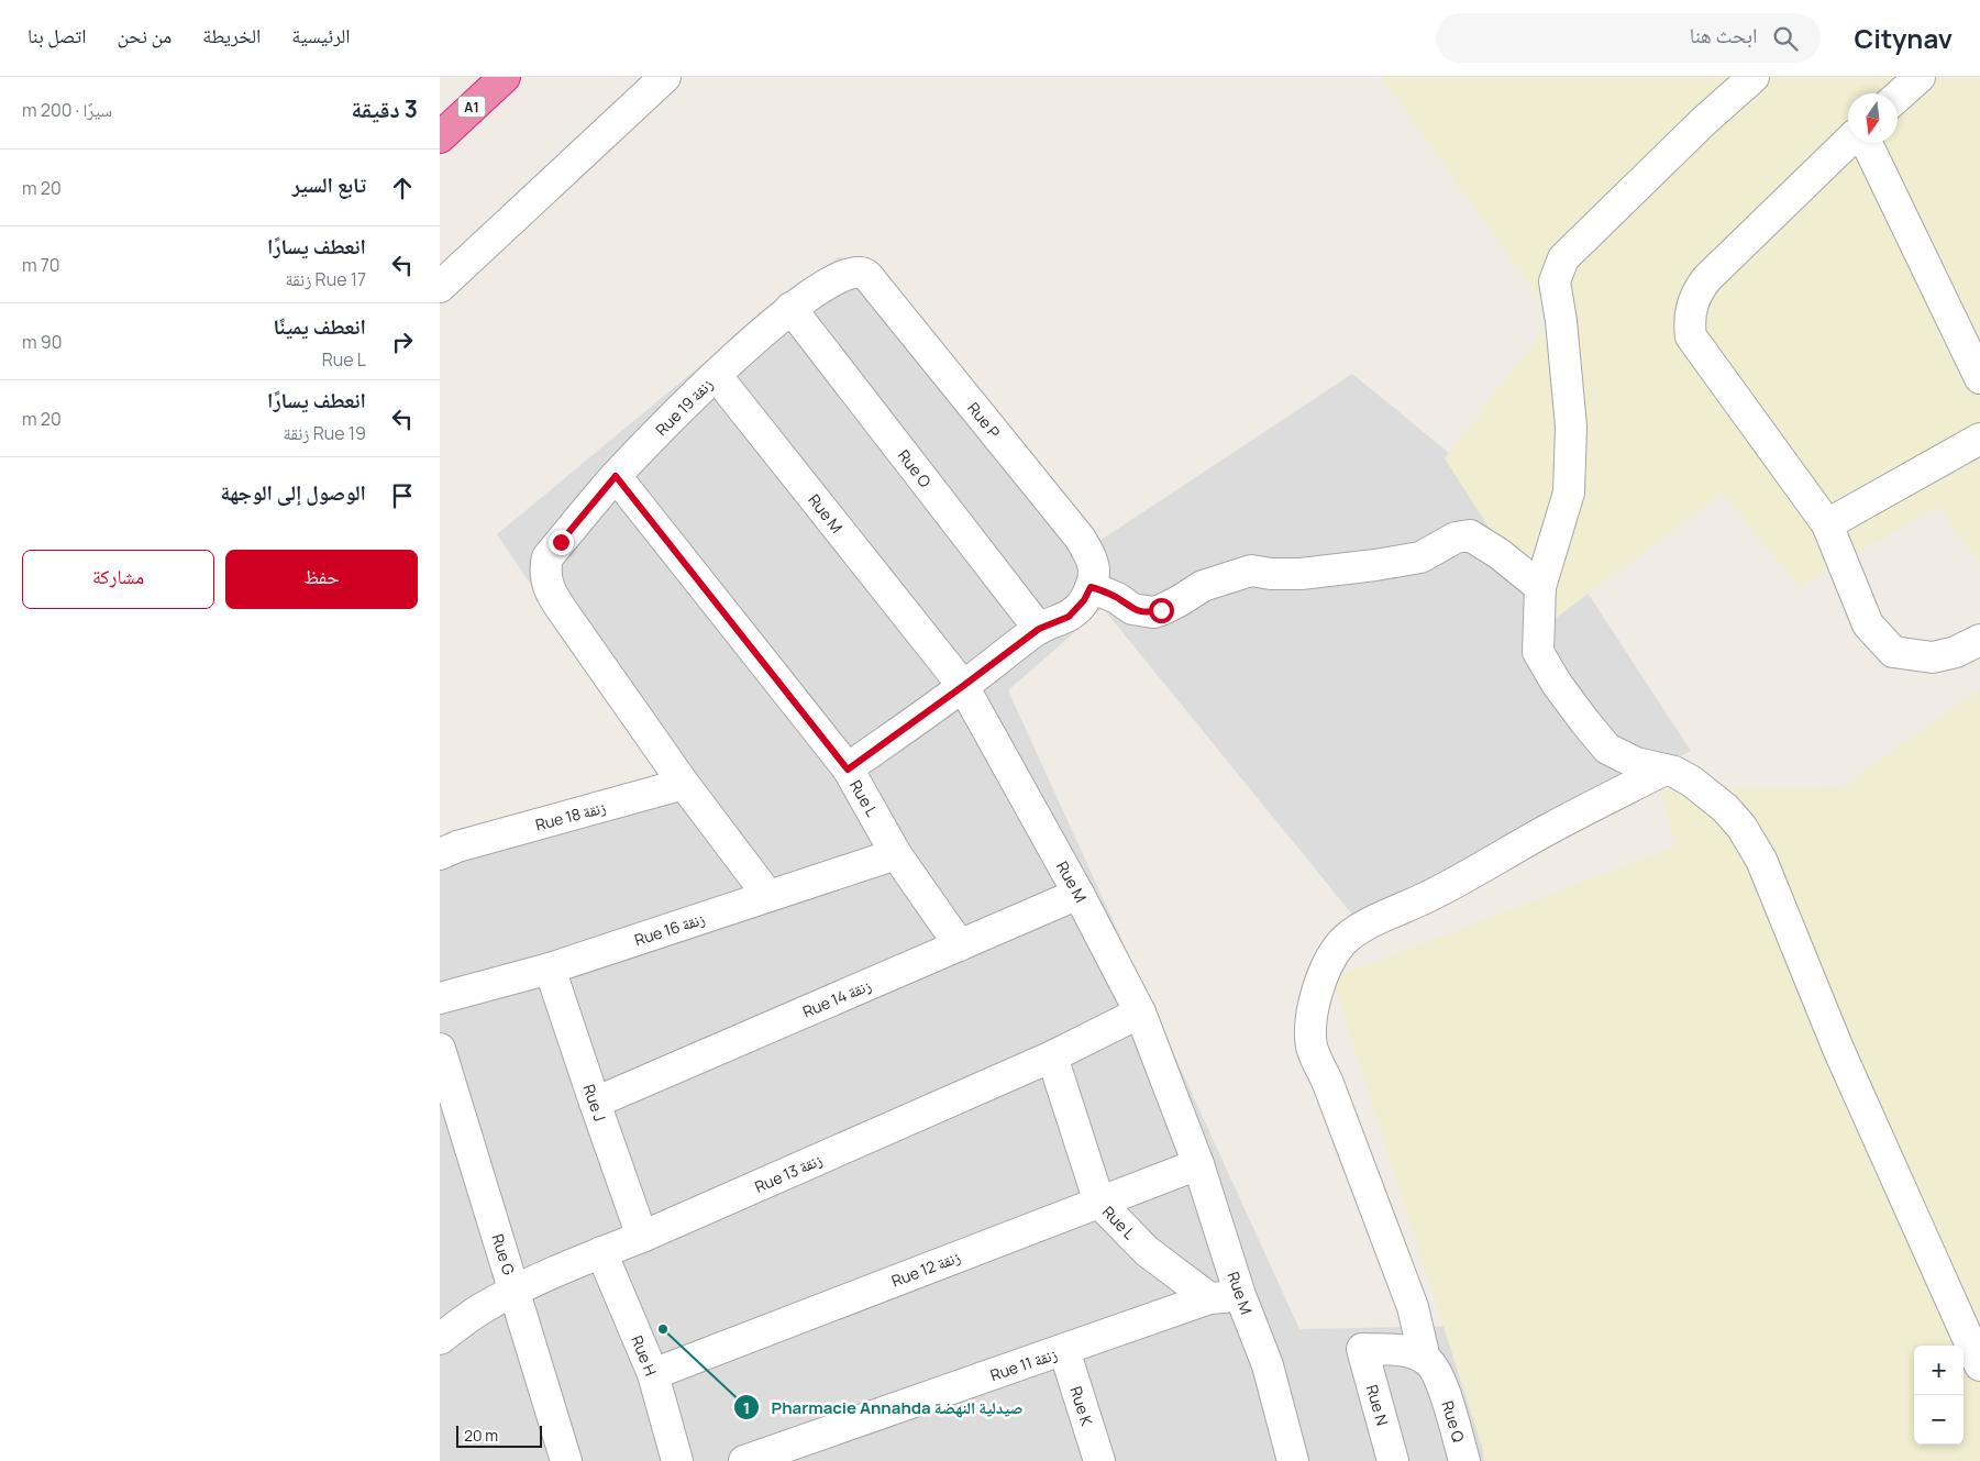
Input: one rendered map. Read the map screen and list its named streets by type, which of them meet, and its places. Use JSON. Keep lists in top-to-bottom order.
{
  "streets": {
    "highway": ["A1"],
    "street": [
      "Rue 19 زنقة",
      "Rue P",
      "Rue O",
      "Rue M",
      "Rue L",
      "Rue 18 زنقة",
      "Rue 16 زنقة",
      "Rue 14 زنقة",
      "Rue J",
      "Rue 13 زنقة",
      "Rue G",
      "Rue 12 زنقة",
      "Rue H",
      "Rue 11 زنقة",
      "Rue N",
      "Rue K",
      "Rue Q"
    ]
  },
  "crossings": [
    ["Rue 19 زنقة", "Rue P"],
    ["Rue 19 زنقة", "Rue O"],
    ["Rue 19 زنقة", "Rue M"],
    ["Rue 19 زنقة", "Rue L"],
    ["Rue 19 زنقة", "Rue 18 زنقة"],
    ["Rue 19 زنقة", "Rue 16 زنقة"],
    ["Rue M", "Rue 14 زنقة"],
    ["Rue M", "Rue 13 زنقة"],
    ["Rue M", "Rue 12 زنقة"],
    ["Rue L", "Rue 16 زنقة"],
    ["Rue L", "Rue 14 زنقة"],
    ["Rue L", "Rue 13 زنقة"],
    ["Rue L", "Rue 12 زنقة"],
    ["Rue L", "Rue 11 زنقة"],
    ["Rue 16 زنقة", "Rue J"],
    ["Rue 14 زنقة", "Rue J"],
    ["Rue J", "Rue 13 زنقة"],
    ["Rue 13 زنقة", "Rue G"],
    ["Rue 13 زنقة", "Rue H"],
    ["Rue 12 زنقة", "Rue H"],
    ["Rue 11 زنقة", "Rue K"],
    ["Rue N", "Rue Q"]
  ],
  "places": ["Pharmacie Annahda صيدلية النهضة"],
  "scale_bar": "20 m",
  "north": "bottom",
  "page": {
    "header": "Citynav",
    "search": "ابحث هنا",
    "nav": [
      "الرئيسية",
      "الخريطة",
      "من نحن",
      "اتصل بنا"
    ],
    "heading": ["3 دقيقة", "سيرًا · 200 m"],
    "list": [
      ["تابع السير", "20 m"],
      ["انعطف يسارًا", "Rue 17 زنقة", "70 m"],
      ["انعطف يمينًا", "Rue L", "90 m"],
      ["انعطف يسارًا", "Rue 19 زنقة", "20 m"],
      "الوصول إلى الوجهة"
    ],
    "buttons": ["حفظ", "مشاركة"],
    "map_buttons": ["+", "−"],
    "scale": "20 m"
  }
}
